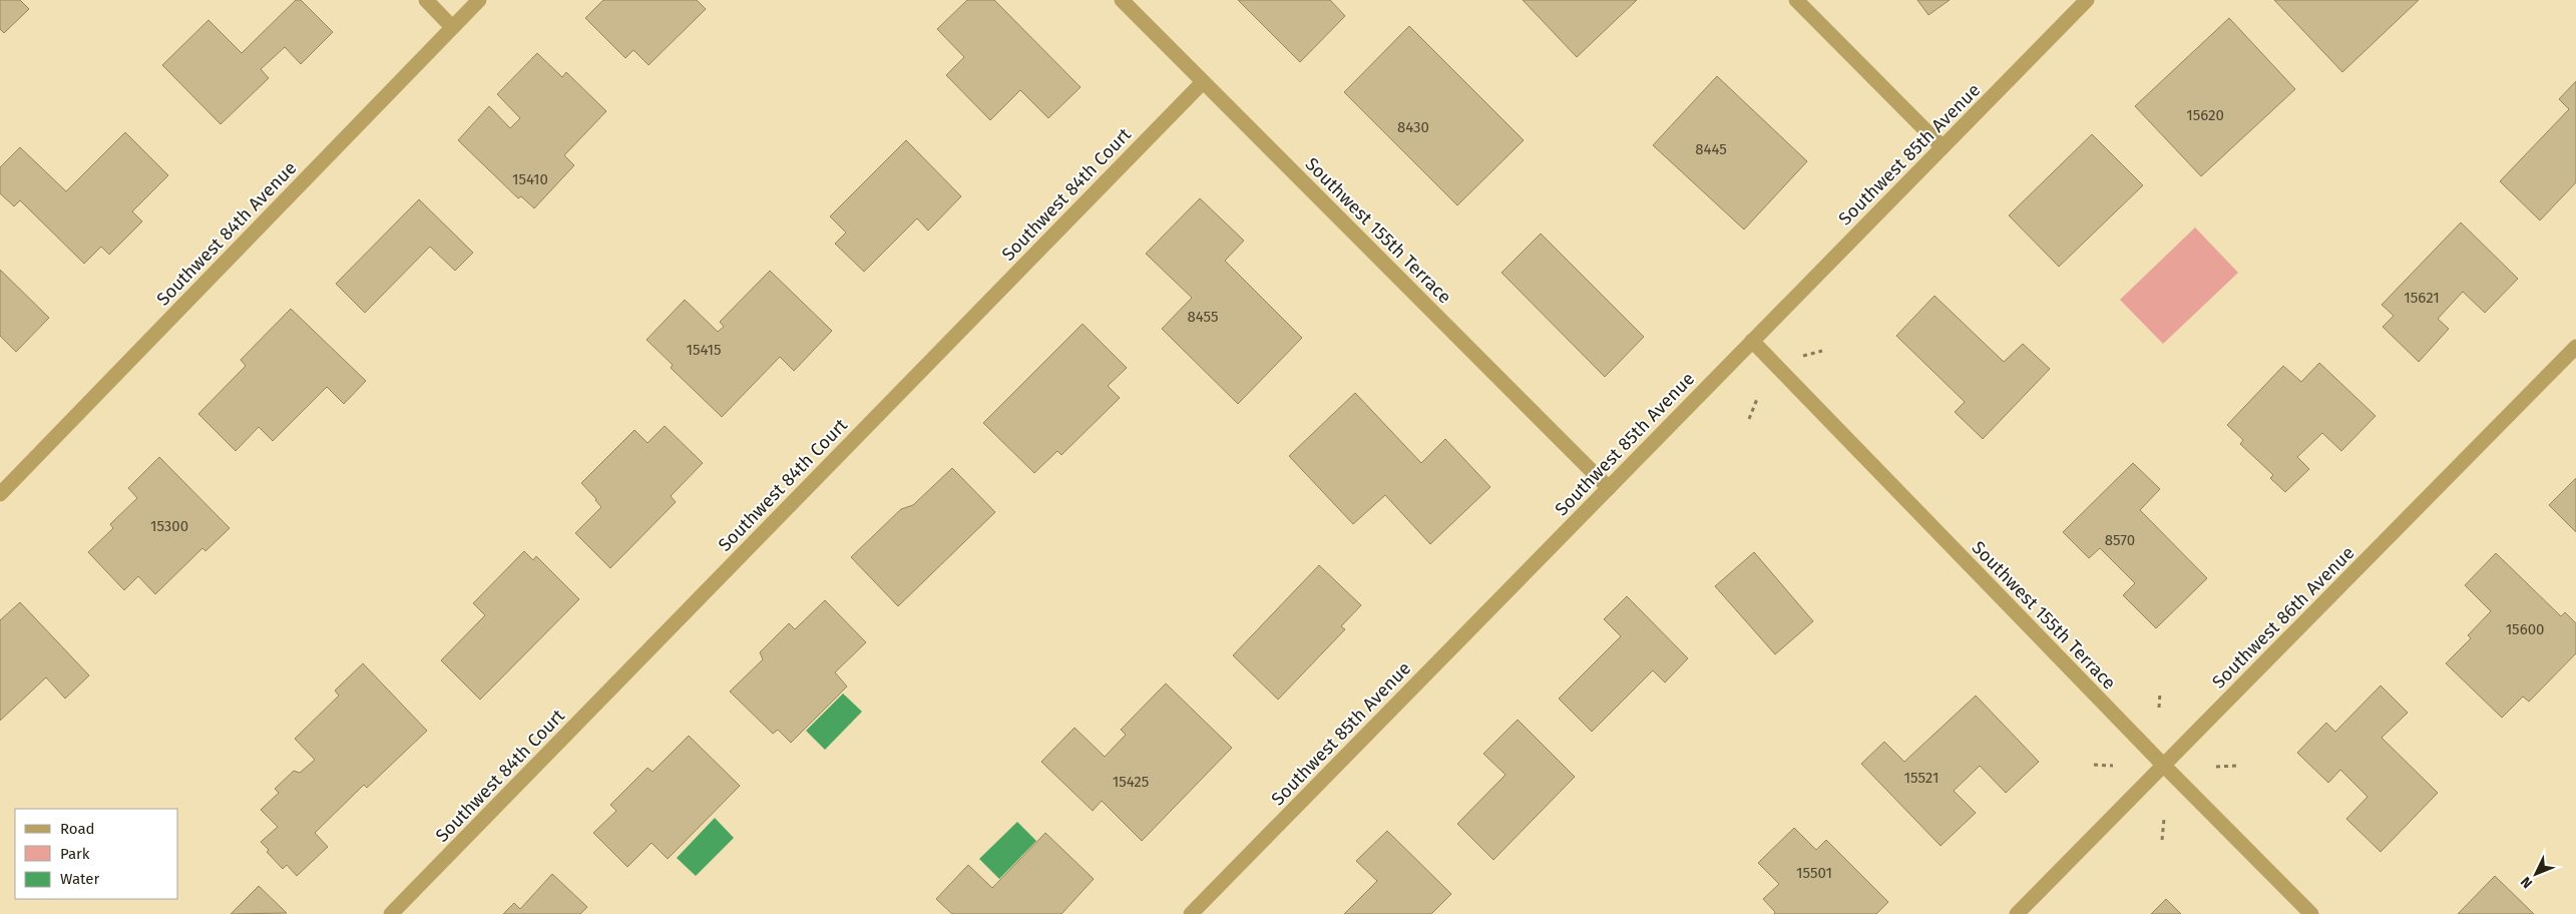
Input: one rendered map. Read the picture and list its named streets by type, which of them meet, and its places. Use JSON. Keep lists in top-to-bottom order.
{
  "streets": {
    "street": [
      "Southwest 85th Avenue",
      "Southwest 84th Court",
      "Southwest 155th Terrace",
      "Southwest 84th Avenue",
      "Southwest 86th Avenue"
    ]
  },
  "crossings": [
    ["Southwest 85th Avenue", "Southwest 155th Terrace"],
    ["Southwest 84th Court", "Southwest 155th Terrace"],
    ["Southwest 155th Terrace", "Southwest 86th Avenue"]
  ],
  "house_numbers": [
    "15620",
    "8430",
    "8445",
    "15410",
    "15621",
    "8455",
    "15415",
    "15300",
    "8570",
    "15600",
    "15521",
    "15425",
    "15501"
  ],
  "legend": ["Road", "Park", "Water"],
  "north": "bottom left"
}
